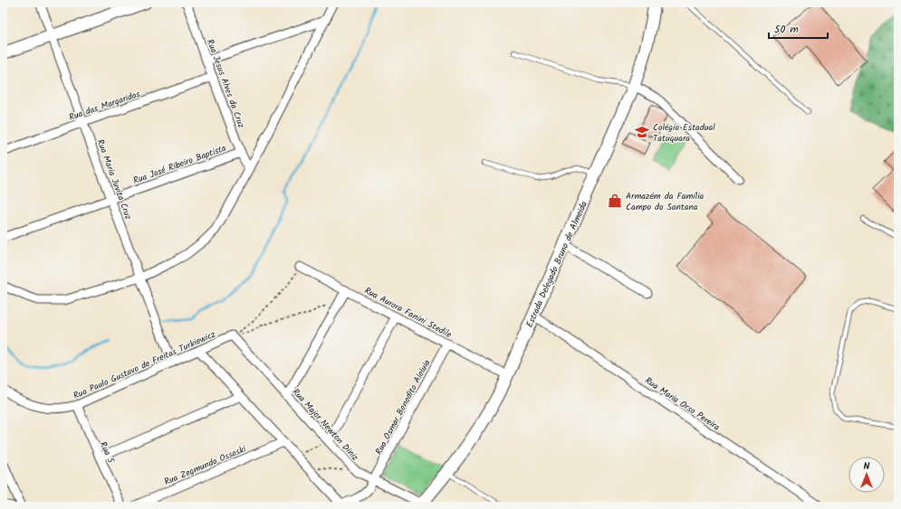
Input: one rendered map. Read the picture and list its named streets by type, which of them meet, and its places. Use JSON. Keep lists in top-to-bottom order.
{
  "streets": {
    "main road": ["Estrada Delegado Bruno de Almeida"],
    "street": [
      "Rua Jesus Alves da Cruz",
      "Rua das Margaridas",
      "Rua José Ribeiro Baptista",
      "Rua Maria Juvita Cruz",
      "Rua Aurora Fanini Stedile",
      "Rua Paulo Gustavo de Freitas Turkiewicz",
      "Rua Maria Orso Pereira",
      "Rua Osmar Benedito Aleluia",
      "Rua Major Newton Diniz",
      "Rua 5",
      "Rua Zegmundo Ossoski"
    ]
  },
  "crossings": [
    ["Rua Jesus Alves da Cruz", "Rua das Margaridas"],
    ["Rua Jesus Alves da Cruz", "Rua José Ribeiro Baptista"],
    ["Rua das Margaridas", "Rua Maria Juvita Cruz"],
    ["Rua José Ribeiro Baptista", "Rua Maria Juvita Cruz"],
    ["Rua Maria Juvita Cruz", "Rua Paulo Gustavo de Freitas Turkiewicz"],
    ["Estrada Delegado Bruno de Almeida", "Rua Aurora Fanini Stedile"],
    ["Estrada Delegado Bruno de Almeida", "Rua Maria Orso Pereira"],
    ["Estrada Delegado Bruno de Almeida", "Rua Major Newton Diniz"],
    ["Rua Aurora Fanini Stedile", "Rua Osmar Benedito Aleluia"],
    ["Rua Paulo Gustavo de Freitas Turkiewicz", "Rua Major Newton Diniz"],
    ["Rua Paulo Gustavo de Freitas Turkiewicz", "Rua 5"],
    ["Rua Osmar Benedito Aleluia", "Rua Major Newton Diniz"]
  ],
  "places": {
    "school or university": ["Colégio Estadual Tatuquara"],
    "shop": ["Armazém da Família Campo do Santana"]
  },
  "scale_bar": "50 m",
  "north": "top"
}
